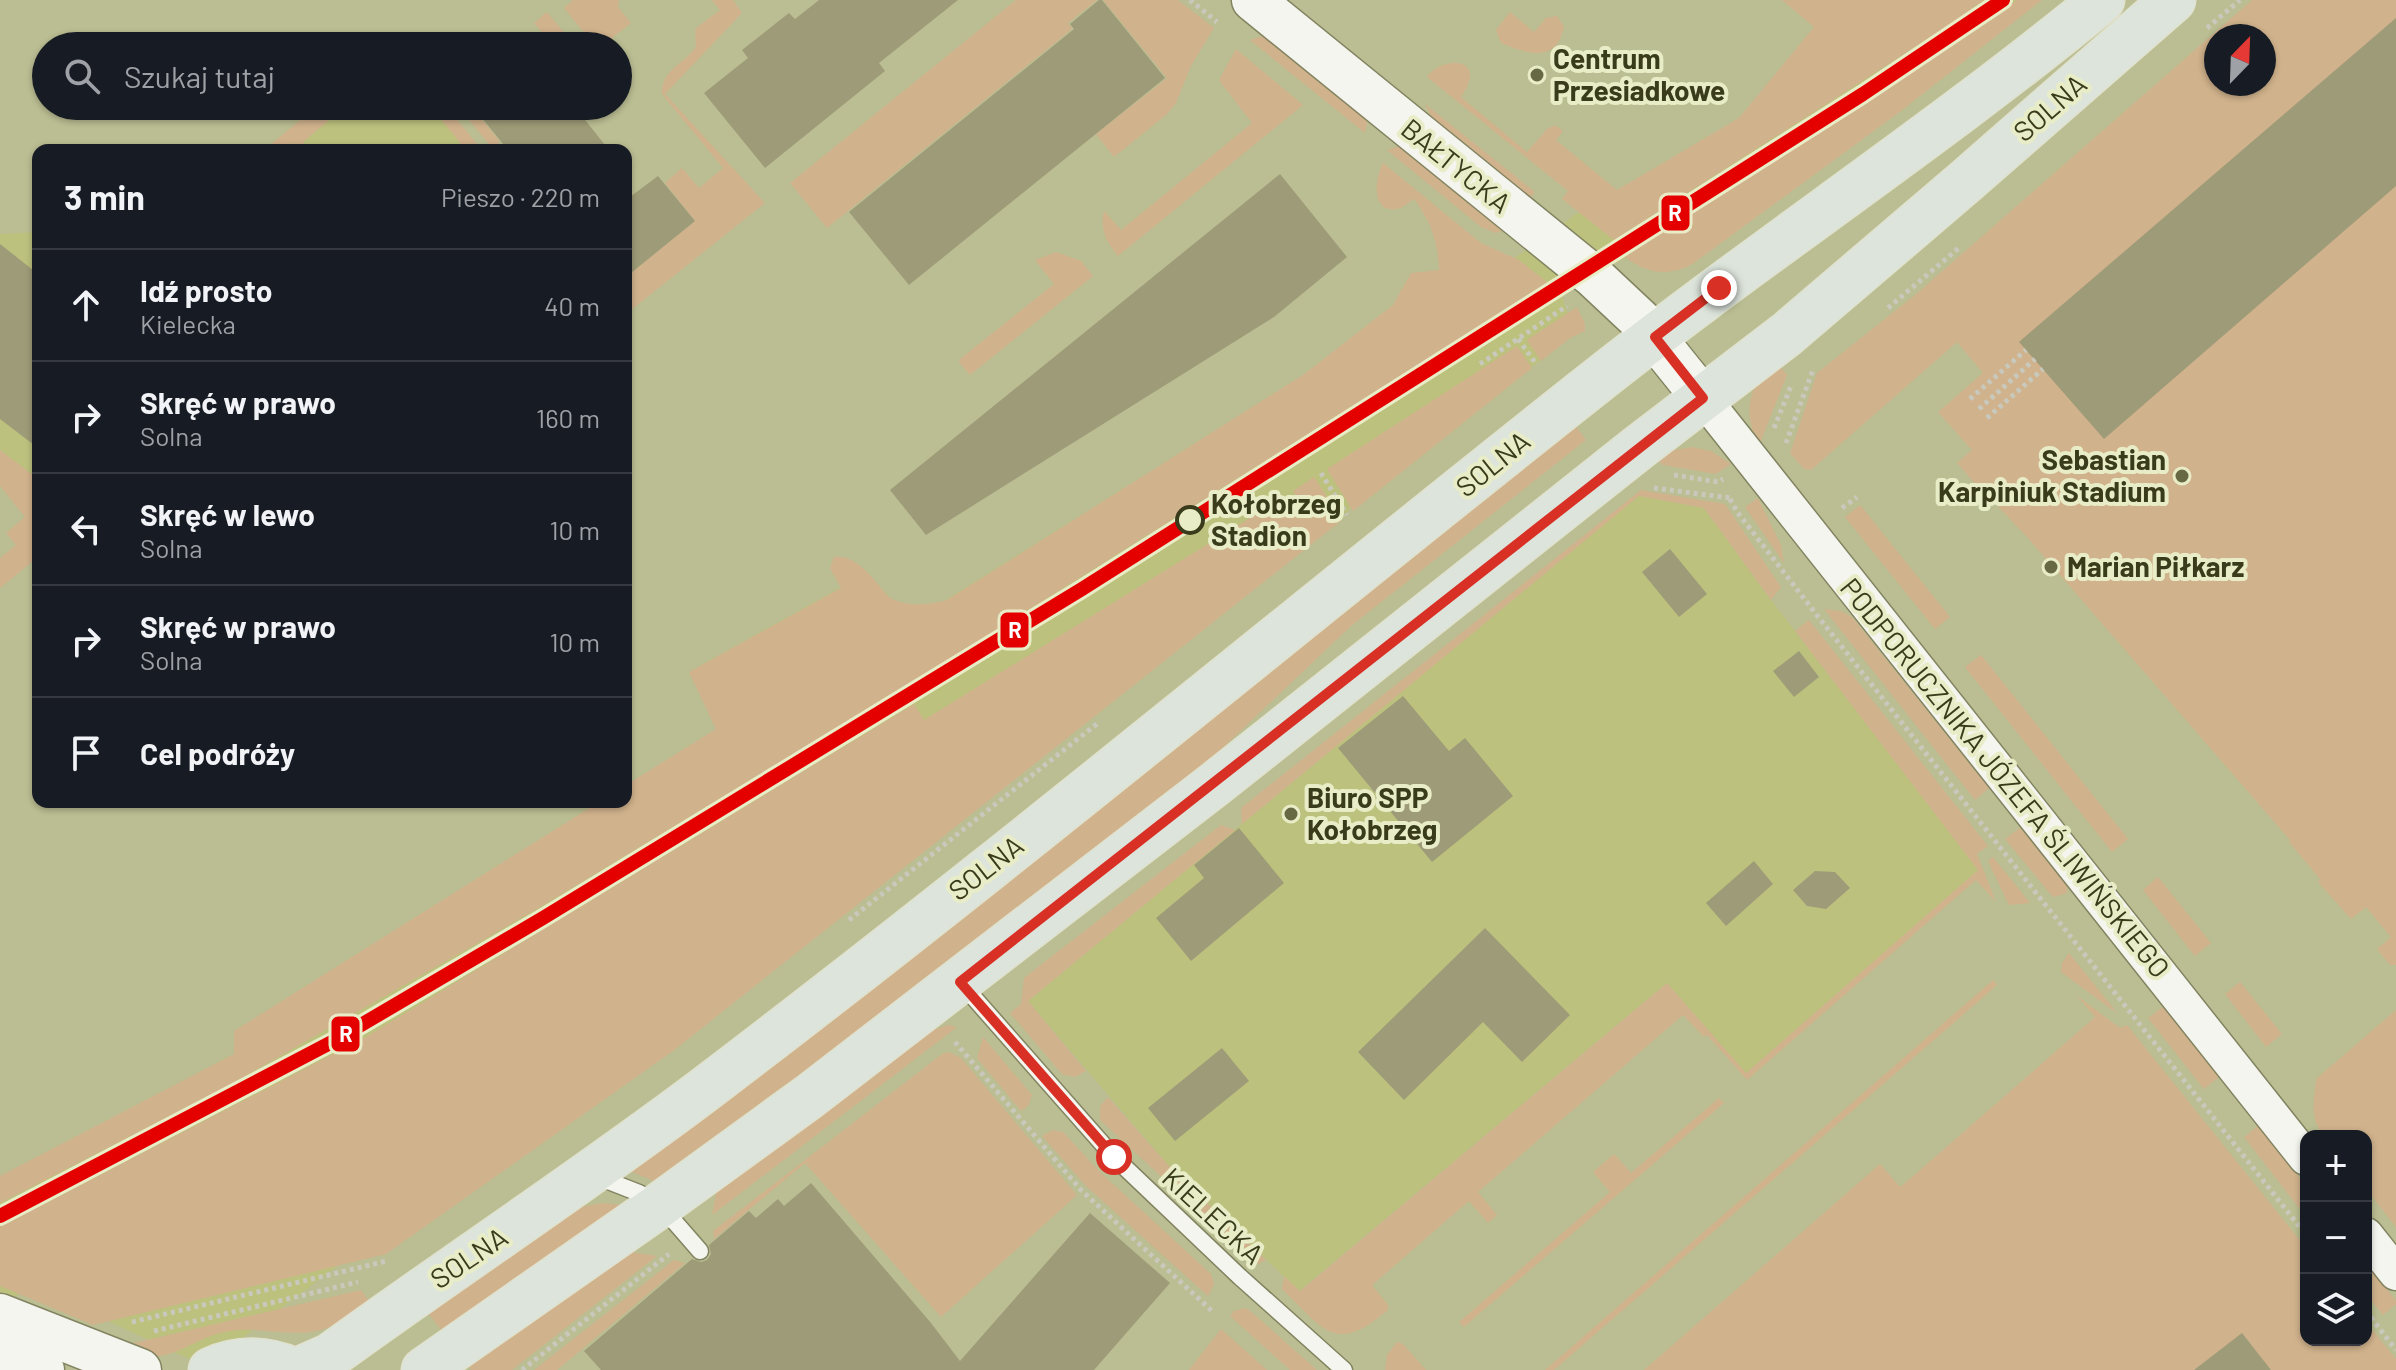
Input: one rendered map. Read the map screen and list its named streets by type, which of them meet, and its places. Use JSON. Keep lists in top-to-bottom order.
{
  "streets": {
    "main road": ["SOLNA"],
    "street": ["BAŁTYCKA", "PODPORUCZNIKA JÓZEFA ŚLIWIŃSKIEGO"],
    "lane": ["KIELECKA"]
  },
  "crossings": [
    ["SOLNA", "BAŁTYCKA"],
    ["SOLNA", "PODPORUCZNIKA JÓZEFA ŚLIWIŃSKIEGO"],
    ["SOLNA", "KIELECKA"]
  ],
  "places": [
    "Centrum Przesiadkowe",
    "Sebastian Karpiniuk Stadium",
    "Kołobrzeg Stadion",
    "Marian Piłkarz",
    "Biuro SPP Kołobrzeg"
  ],
  "lines": ["transit line R"],
  "north": "top right",
  "page": {
    "search": "Szukaj tutaj",
    "heading": ["3 min", "Pieszo · 220 m"],
    "list": [
      ["Idź prosto", "Kielecka", "40 m"],
      ["Skręć w prawo", "Solna", "160 m"],
      ["Skręć w lewo", "Solna", "10 m"],
      ["Skręć w prawo", "Solna", "10 m"],
      "Cel podróży"
    ],
    "map_buttons": ["+", "−"]
  }
}
